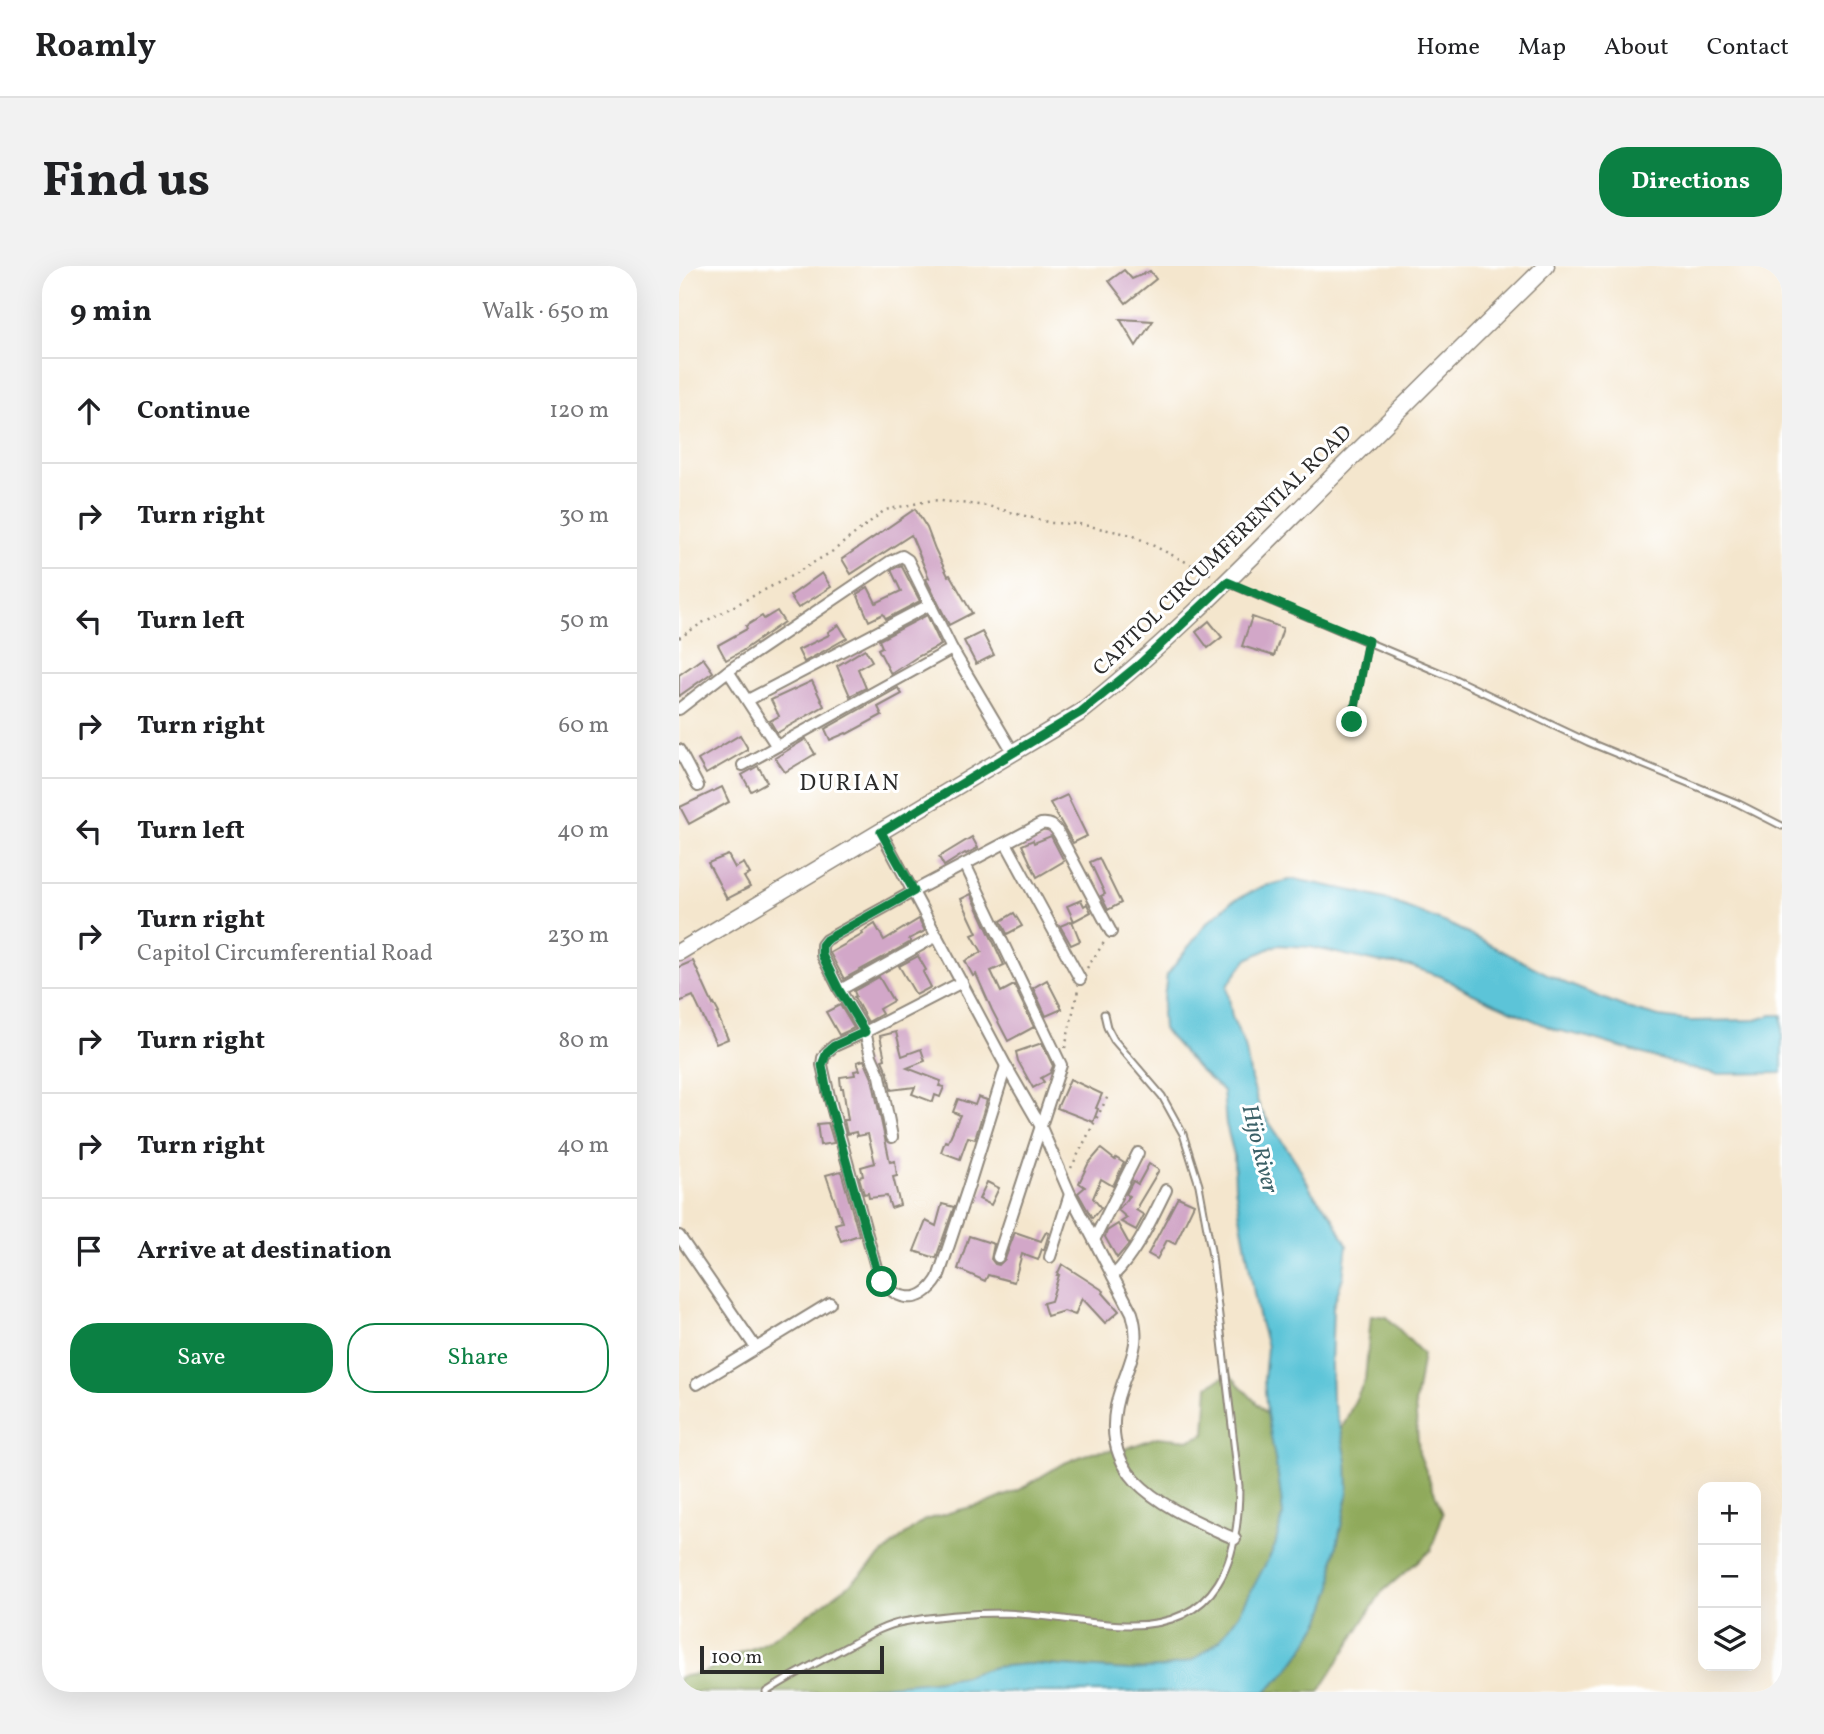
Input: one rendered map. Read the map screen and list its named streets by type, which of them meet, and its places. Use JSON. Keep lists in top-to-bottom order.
{
  "streets": {
    "main road": ["CAPITOL CIRCUMFERENTIAL ROAD"]
  },
  "districts": ["DURIAN"],
  "water": ["Hijo River"],
  "scale_bar": "100 m",
  "page": {
    "header": "Roamly",
    "nav": [
      "Home",
      "Map",
      "About",
      "Contact"
    ],
    "buttons": [
      "Directions",
      ["Save", "Share"]
    ],
    "title": "Find us",
    "heading": ["9 min", "Walk · 650 m"],
    "list": [
      ["Continue", "120 m"],
      ["Turn right", "30 m"],
      ["Turn left", "50 m"],
      ["Turn right", "60 m"],
      ["Turn left", "40 m"],
      ["Turn right", "Capitol Circumferential Road", "230 m"],
      ["Turn right", "80 m"],
      ["Turn right", "40 m"],
      "Arrive at destination"
    ],
    "map_buttons": ["+", "−"],
    "scale": "100 m"
  }
}
